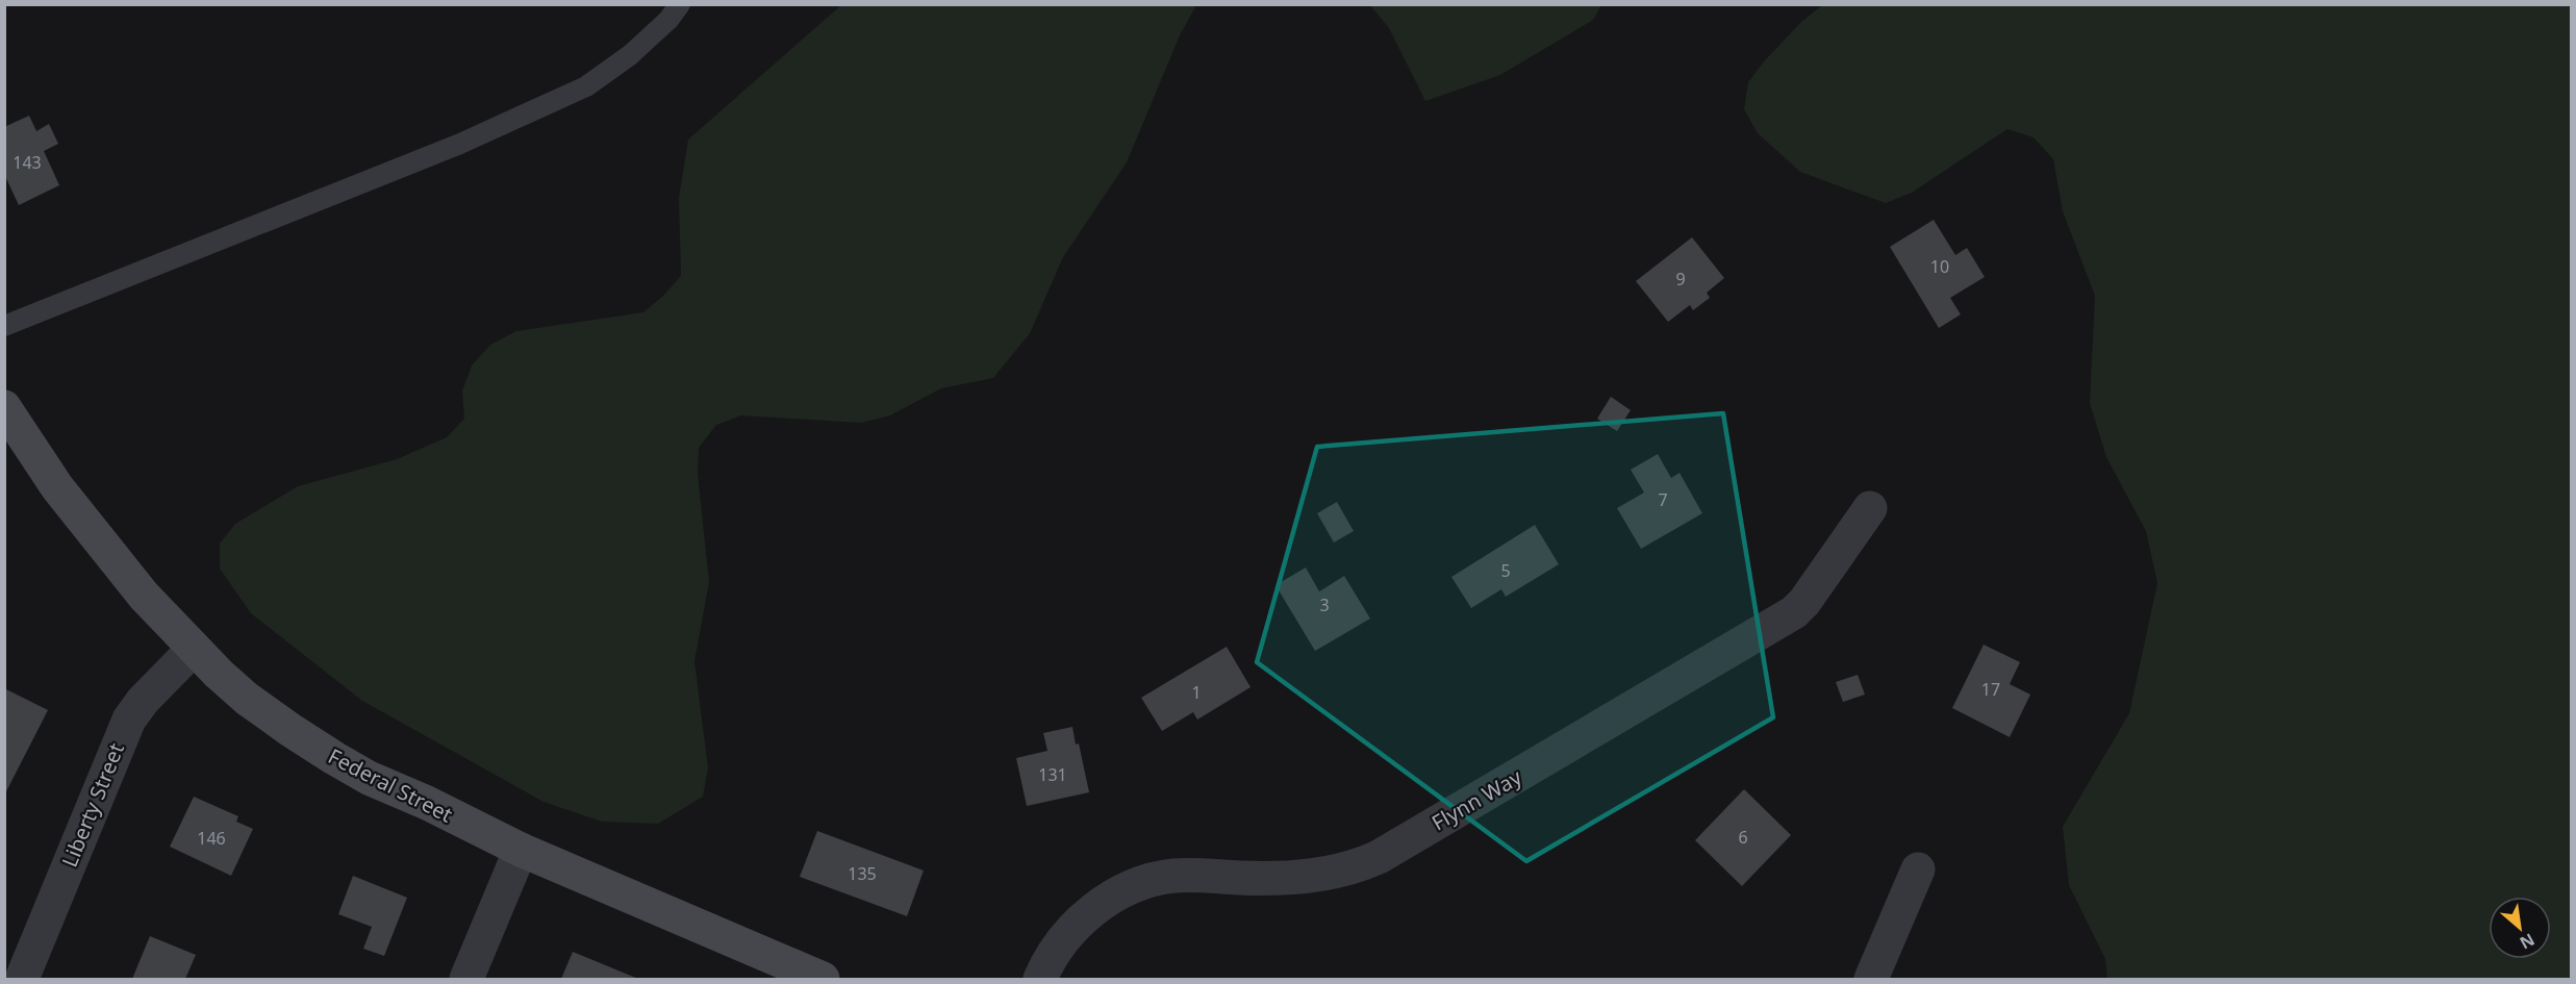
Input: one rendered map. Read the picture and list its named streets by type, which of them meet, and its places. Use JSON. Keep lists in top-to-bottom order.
{
  "streets": {
    "street": ["Federal Street", "Flynn Way", "Liberty Street"]
  },
  "crossings": [
    ["Federal Street", "Liberty Street"]
  ],
  "house_numbers": [
    "143",
    "10",
    "9",
    "7",
    "5",
    "3",
    "17",
    "1",
    "131",
    "6",
    "146",
    "135"
  ],
  "north": "bottom right"
}
